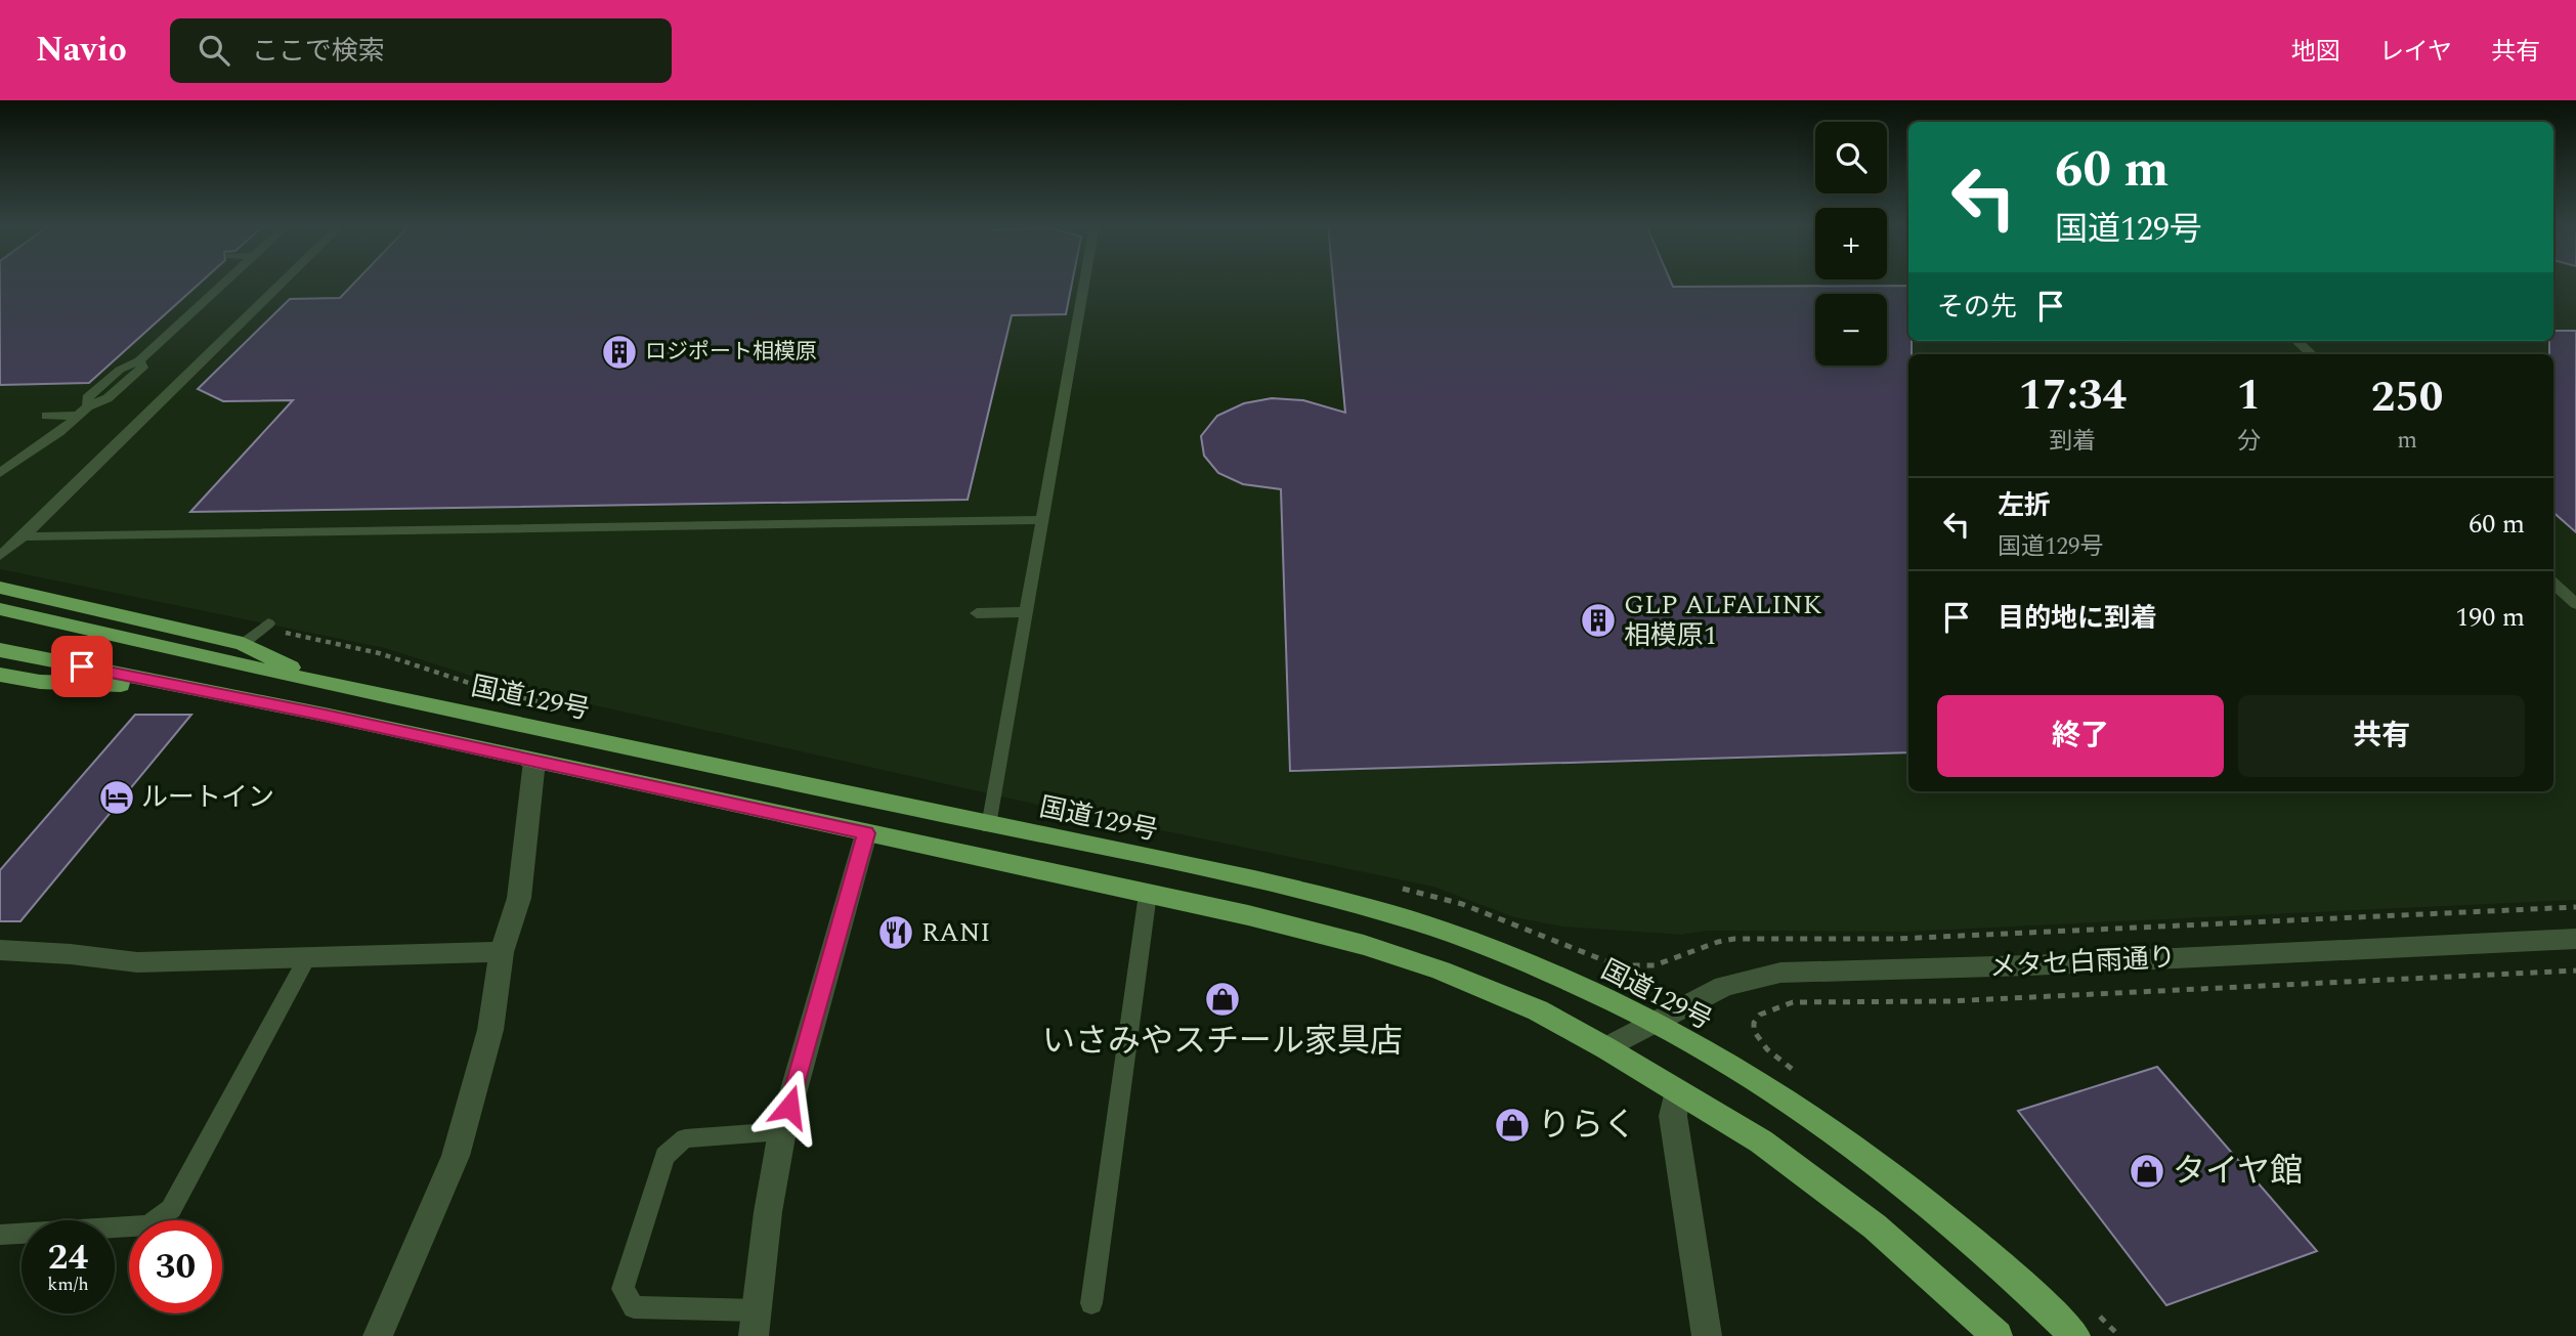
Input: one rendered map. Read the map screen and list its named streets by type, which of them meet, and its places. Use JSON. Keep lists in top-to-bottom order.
{
  "streets": {
    "highway": ["国道129号"],
    "street": ["メタセ白雨通り"]
  },
  "crossings": [
    ["国道129号", "メタセ白雨通り"]
  ],
  "places": {
    "building": ["ロジポート相模原", "GLP ALFALINK 相模原1"],
    "hotel": ["ルートイン"],
    "restaurant": ["RANI"],
    "shop": ["いさみやスチール家具店", "りらく", "タイヤ館"]
  },
  "page": {
    "header": "Navio",
    "search": "ここで検索",
    "nav": ["地図", "レイヤ", "共有"],
    "map_buttons": ["+", "−"],
    "turn": ["60 m", "国道129号"],
    "then": "その先",
    "eta": [
      "17:34",
      "到着",
      "1",
      "分",
      "250",
      "m"
    ],
    "list": [
      {
        "name": "左折",
        "note": "国道129号",
        "value": "60 m"
      },
      {
        "name": "目的地に到着",
        "value": "190 m"
      }
    ],
    "buttons": ["終了", "共有"],
    "speed": "24 km/h",
    "limit": "30"
  }
}
